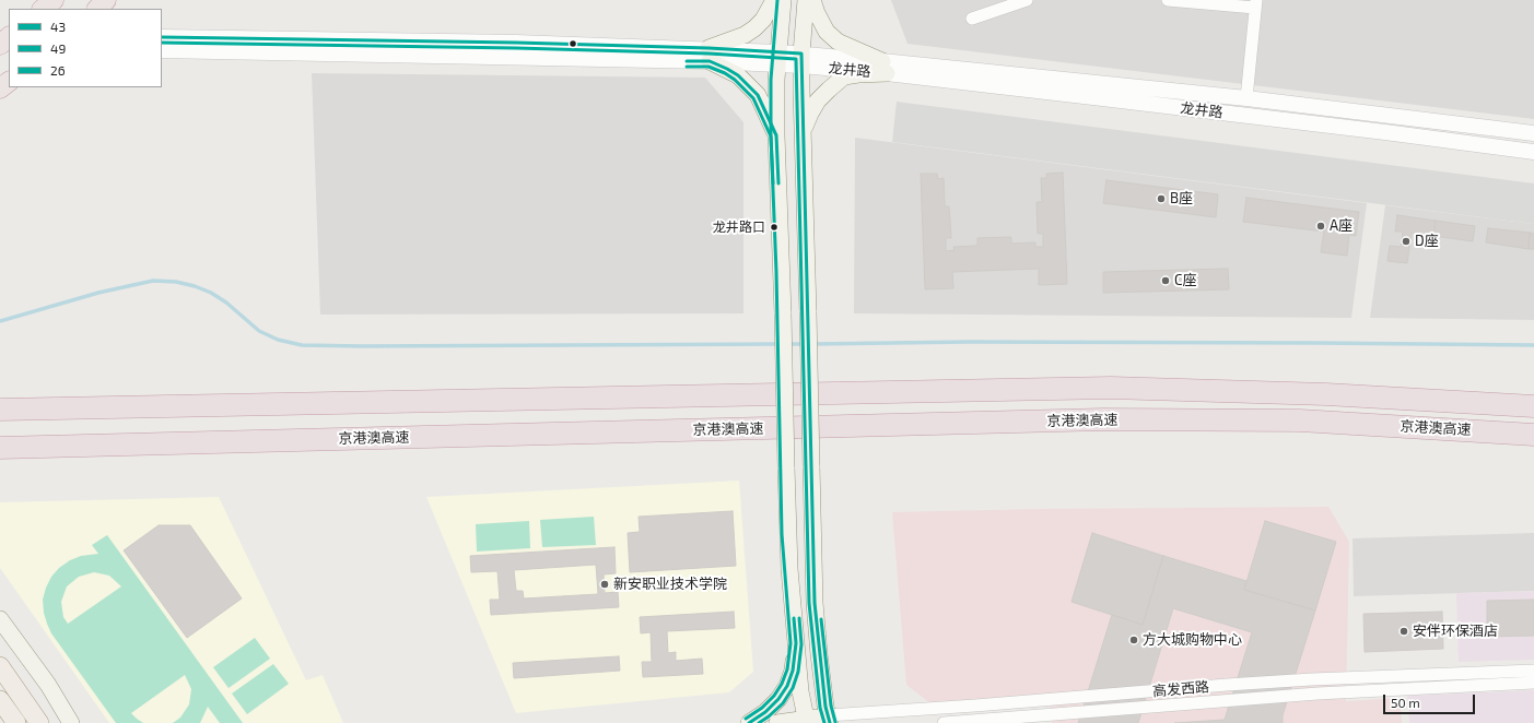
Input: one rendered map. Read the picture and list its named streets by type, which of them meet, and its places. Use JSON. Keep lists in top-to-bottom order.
{
  "streets": {
    "highway": ["京港澳高速"],
    "street": ["龙井路", "高发西路"]
  },
  "places": [
    "B座",
    "A座",
    "龙井路口",
    "D座",
    "C座",
    "新安职业技术学院",
    "安伴环保酒店",
    "方大城购物中心"
  ],
  "lines": ["transit line 26", "transit line 43", "transit line 49"],
  "legend": ["43", "49", "26"],
  "scale_bar": "50 m"
}
